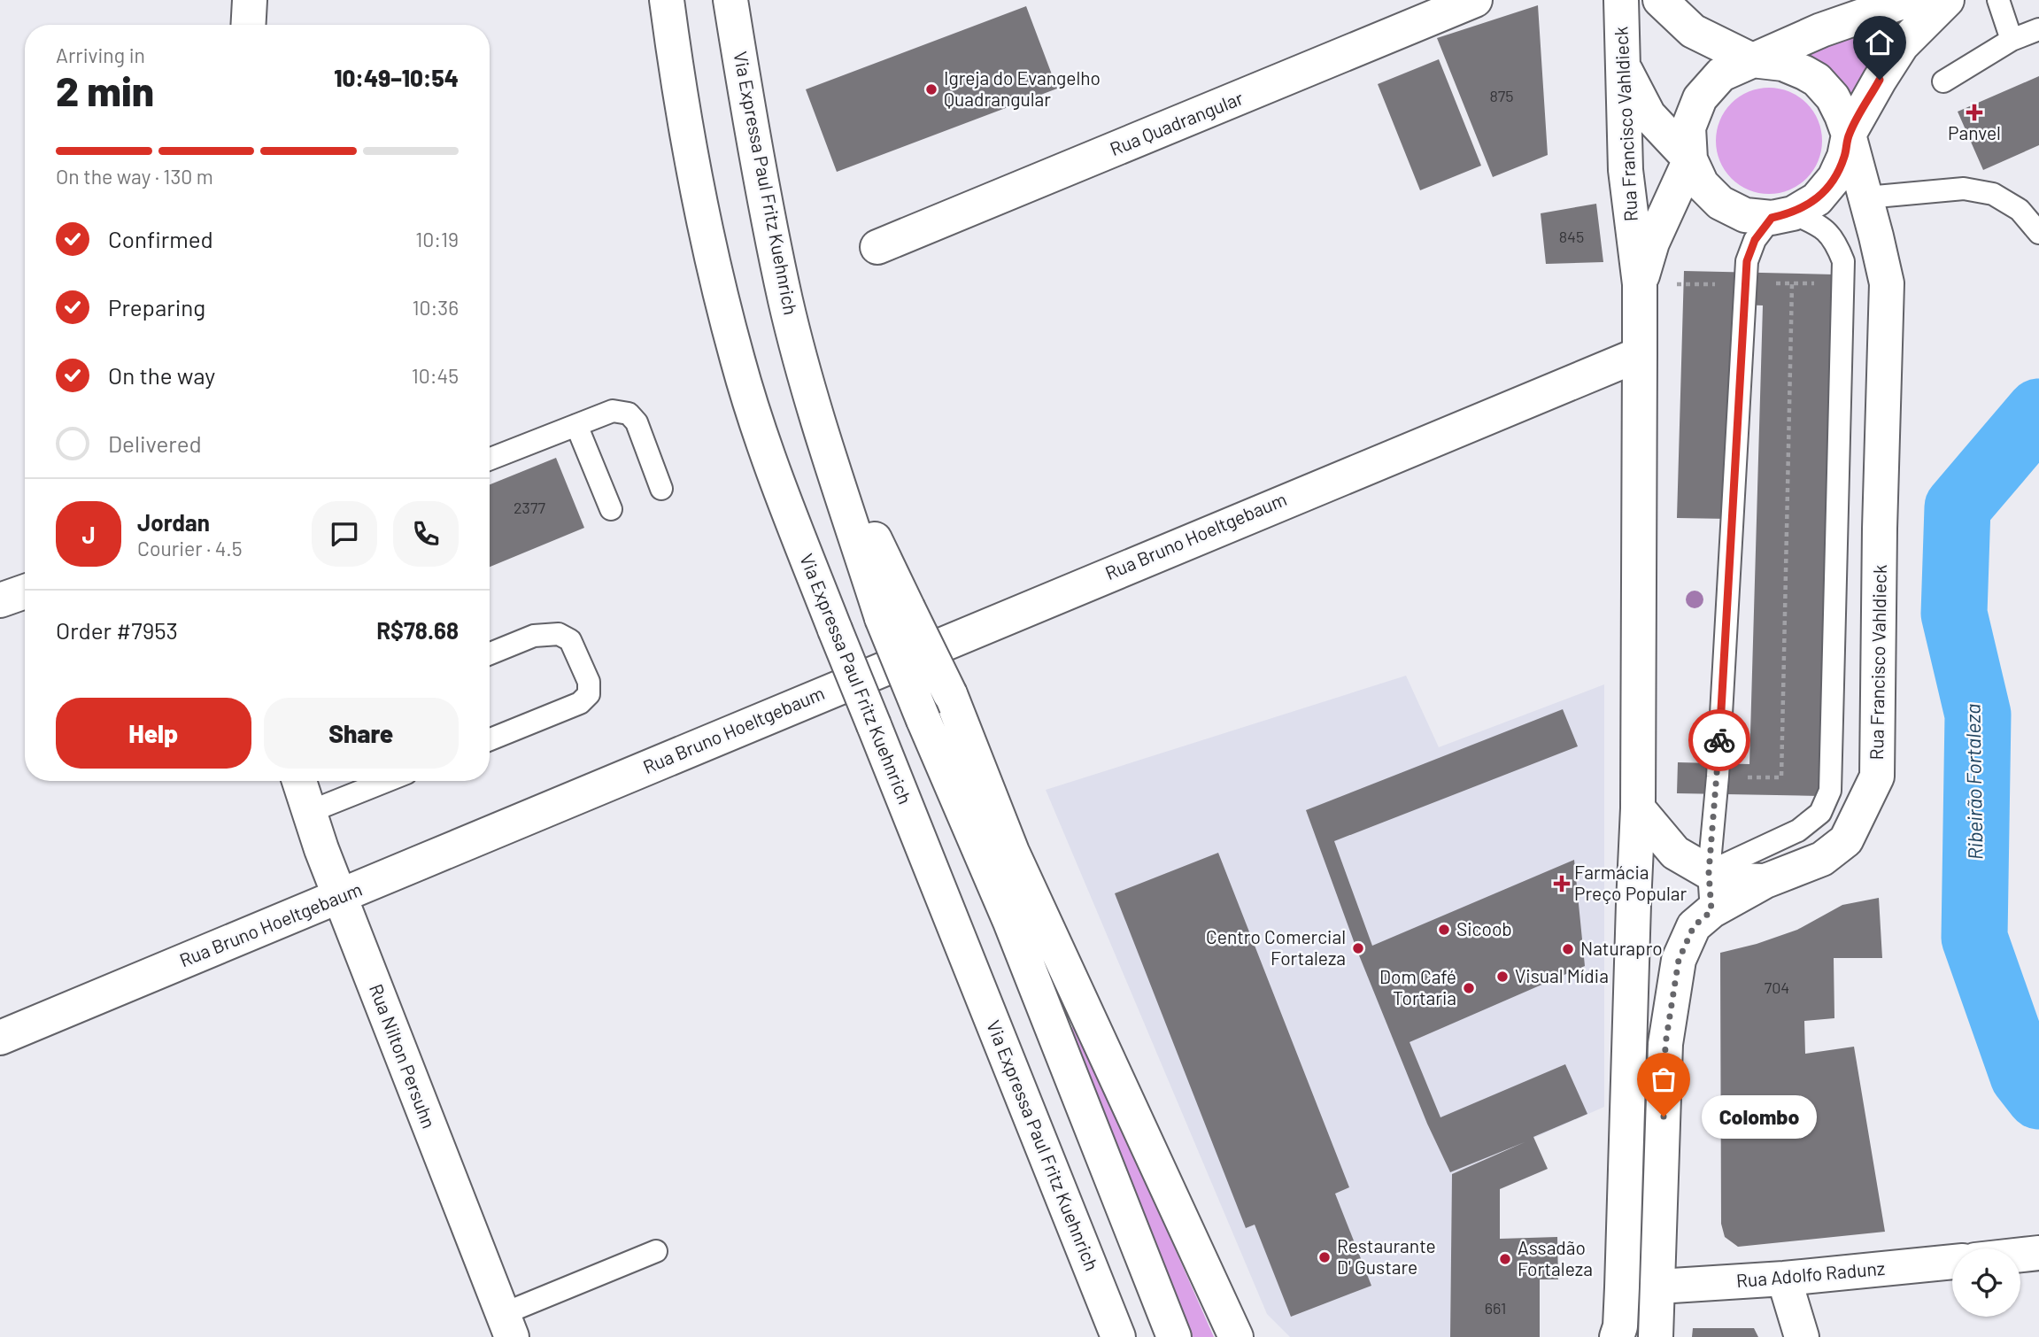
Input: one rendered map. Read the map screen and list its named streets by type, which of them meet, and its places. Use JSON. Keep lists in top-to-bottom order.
{
  "streets": {
    "main road": [
      "Rua Quadrangular",
      "Rua Francisco Vahldieck",
      "Via Expressa Paul Fritz Kuehnrich",
      "Rua Bruno Hoeltgebaum",
      "Rua Nilton Persuhn",
      "Rua Adolfo Radunz"
    ]
  },
  "crossings": [
    ["Rua Francisco Vahldieck", "Rua Bruno Hoeltgebaum"],
    ["Rua Francisco Vahldieck", "Rua Adolfo Radunz"],
    ["Rua Bruno Hoeltgebaum", "Rua Nilton Persuhn"]
  ],
  "water": ["Ribeirão Fortaleza"],
  "places": {
    "other": [
      "Igreja do Evangelho Quadrangular",
      "Sicoob",
      "Centro Comercial Fortaleza",
      "Naturapro",
      "Visual Mídia",
      "Dom Café Tortaria",
      "Colombo",
      "Restaurante D' Gustare",
      "Assadão Fortaleza"
    ],
    "health": ["Panvel", "Farmácia Preço Popular"]
  },
  "house_numbers": [
    "875",
    "845",
    "2377",
    "704",
    "661"
  ],
  "page": {
    "heading": ["2 min", "Arriving in", "10:49–10:54"],
    "panel": [
      "Jordan",
      "Courier · 4.5",
      "Order #7953",
      "R$78.68"
    ],
    "bar": "On the way · 130 m",
    "list": [
      ["Confirmed", "10:19"],
      ["Preparing", "10:36"],
      ["On the way", "10:45"],
      "Delivered"
    ],
    "round": "J",
    "buttons": ["Help", "Share"],
    "bubble": "Colombo"
  }
}
